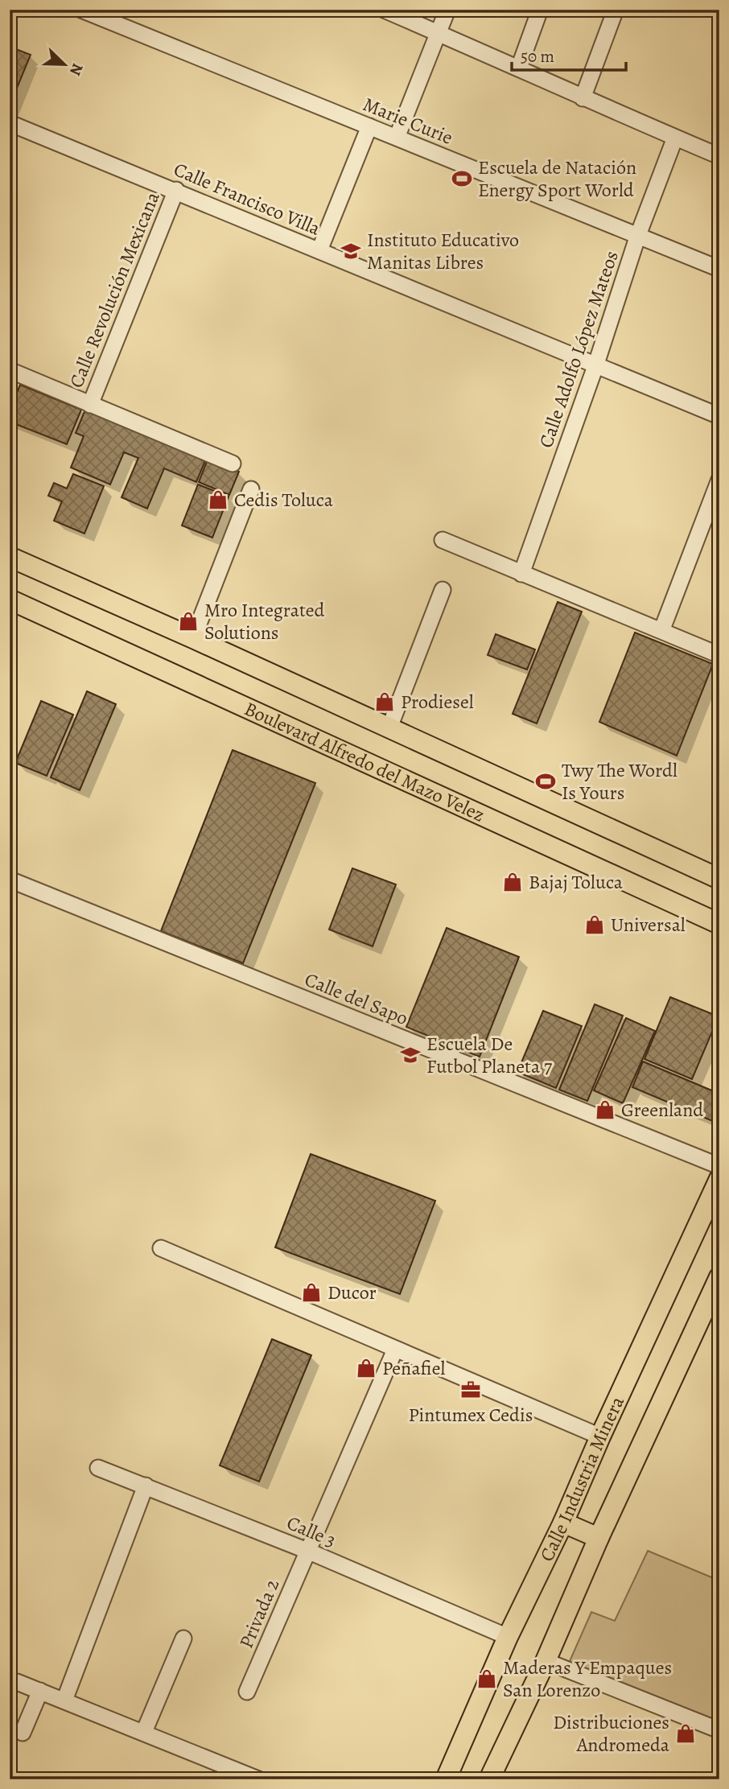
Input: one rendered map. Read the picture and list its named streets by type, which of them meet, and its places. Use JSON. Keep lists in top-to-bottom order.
{
  "streets": {
    "main road": ["Boulevard Alfredo del Mazo Velez", "Calle Industria Minera"],
    "street": [
      "Marie Curie",
      "Calle Francisco Villa",
      "Calle Revolución Mexicana",
      "Calle Adolfo López Mateos",
      "Calle del Sapo",
      "Calle 3",
      "Privada 2"
    ]
  },
  "crossings": [
    ["Marie Curie", "Calle Adolfo López Mateos"],
    ["Calle Francisco Villa", "Calle Revolución Mexicana"],
    ["Calle Francisco Villa", "Calle Adolfo López Mateos"],
    ["Calle Industria Minera", "Calle 3"],
    ["Calle 3", "Privada 2"]
  ],
  "places": {
    "sports": ["Escuela de Natación Energy Sport World", "Twy The Wordl Is Yours"],
    "school or university": ["Instituto Educativo Manitas Libres", "Escuela De Futbol Planeta 7"],
    "shop": [
      "Cedis Toluca",
      "Mro Integrated Solutions",
      "Prodiesel",
      "Bajaj Toluca",
      "Universal",
      "Greenland",
      "Ducor",
      "Peñafiel",
      "Maderas Y Empaques San Lorenzo",
      "Distribuciones Andromeda"
    ],
    "office": ["Pintumex Cedis"]
  },
  "scale_bar": "50 m",
  "north": "bottom right"
}
